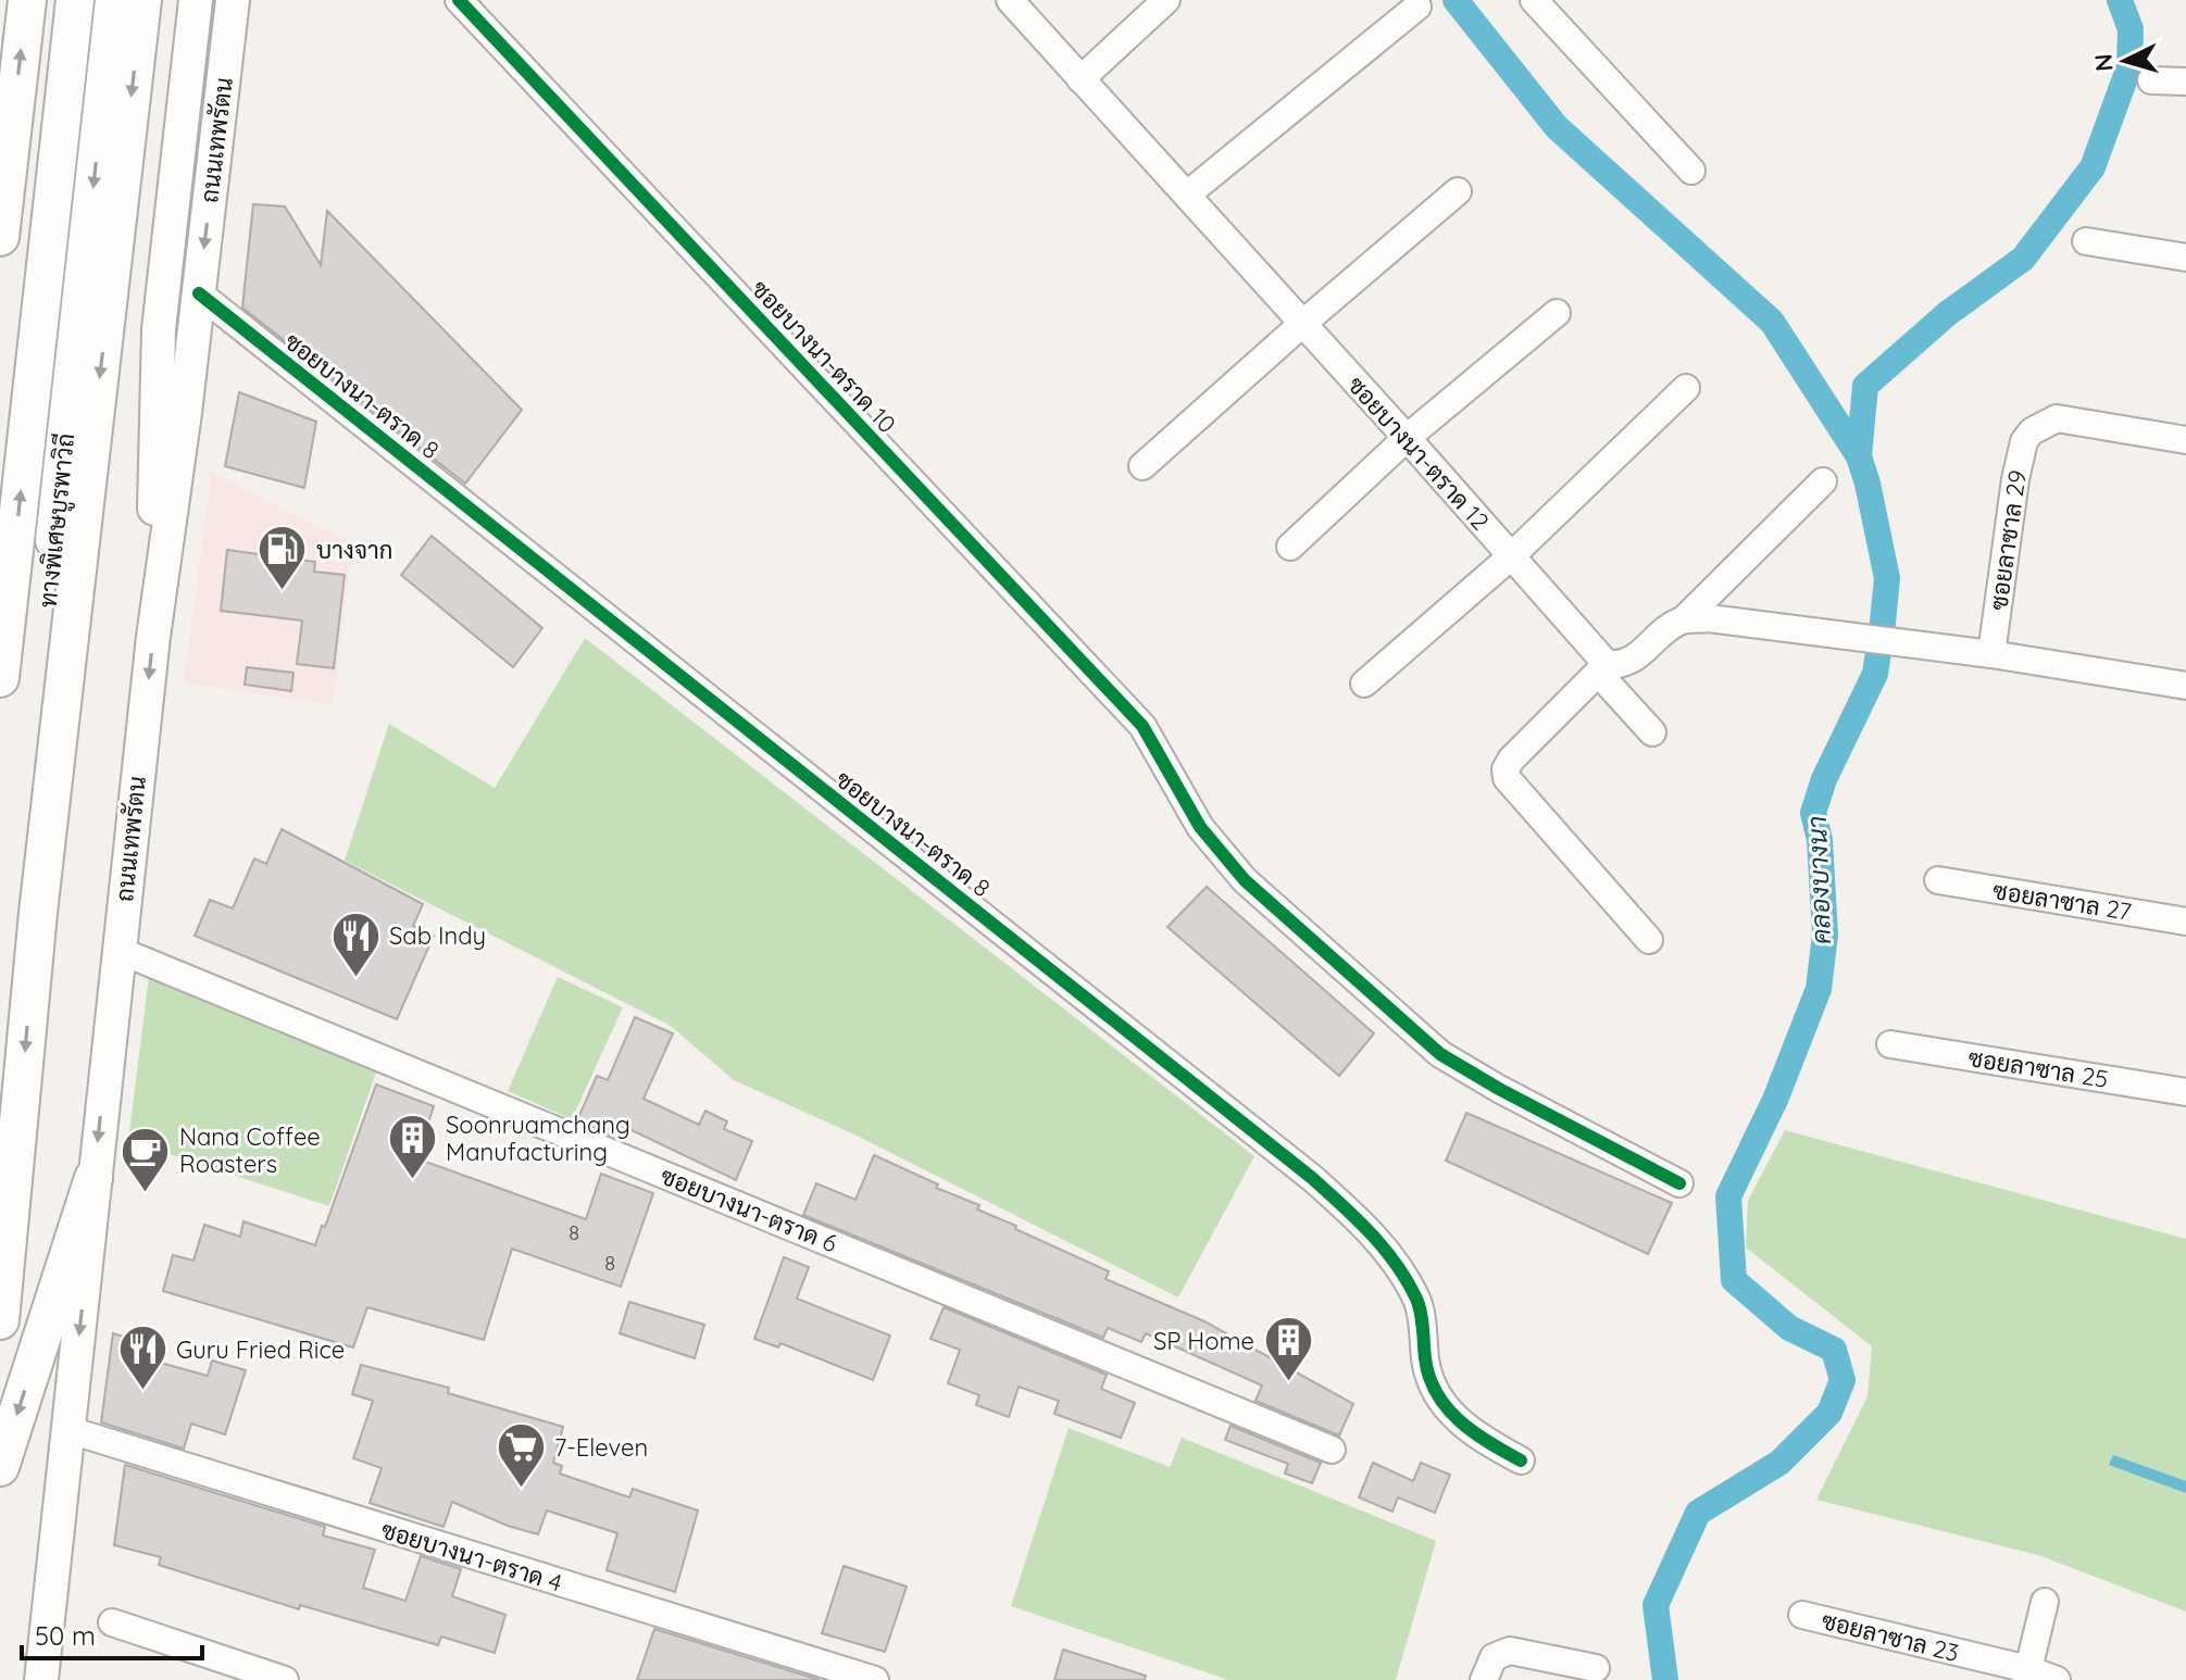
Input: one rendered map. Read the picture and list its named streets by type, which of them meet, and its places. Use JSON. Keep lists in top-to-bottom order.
{
  "streets": {
    "highway": ["ทางพิเศษบูรพาวิถี"],
    "main road": ["ถนนเทพรัตน"],
    "street": [
      "ซอยบางนา-ตราด 10",
      "ซอยบางนา-ตราด 8",
      "ซอยบางนา-ตราด 12",
      "ซอยลาซาล 29",
      "ซอยลาซาล 27",
      "ซอยลาซาล 25",
      "ซอยบางนา-ตราด 6",
      "ซอยบางนา-ตราด 4",
      "ซอยลาซาล 23"
    ]
  },
  "crossings": [
    ["ถนนเทพรัตน", "ซอยบางนา-ตราด 8"],
    ["ถนนเทพรัตน", "ซอยบางนา-ตราด 6"],
    ["ถนนเทพรัตน", "ซอยบางนา-ตราด 4"]
  ],
  "one_way": ["ถนนเทพรัตน"],
  "water": ["คลองบางนา"],
  "places": {
    "fuel station": ["บางจาก"],
    "restaurant": ["Sab Indy", "Guru Fried Rice"],
    "building": ["Soonruamchang Manufacturing", "SP Home"],
    "cafe": ["Nana Coffee Roasters"],
    "supermarket": ["7-Eleven"]
  },
  "house_numbers": ["8", "8"],
  "scale_bar": "50 m",
  "north": "left"
}
